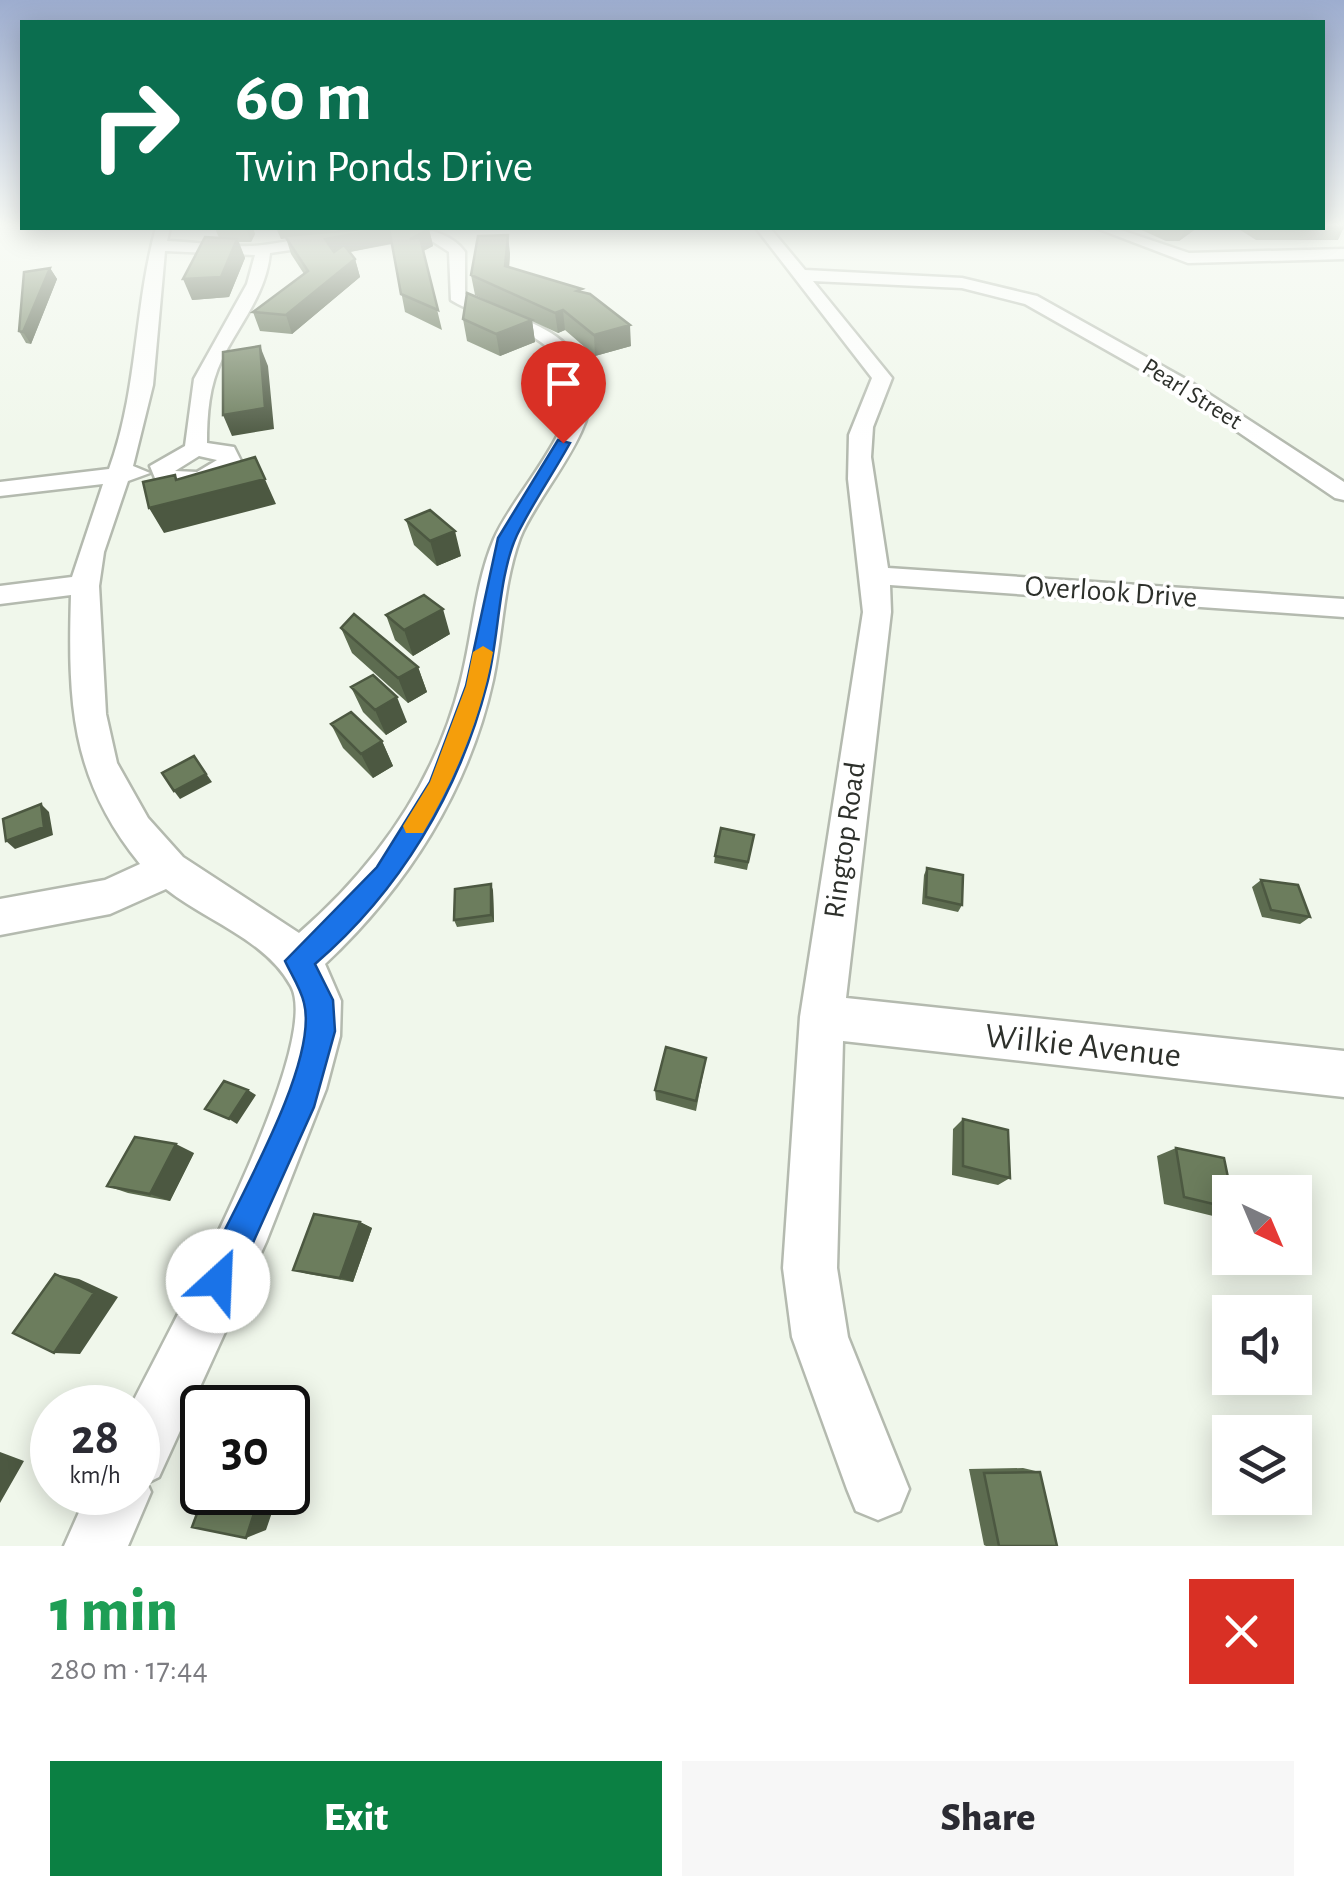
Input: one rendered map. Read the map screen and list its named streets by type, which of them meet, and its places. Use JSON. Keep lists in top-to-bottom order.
{
  "streets": {
    "street": [
      "Pearl Street",
      "Overlook Drive",
      "Ringtop Road",
      "Wilkie Avenue"
    ]
  },
  "crossings": [
    ["Overlook Drive", "Ringtop Road"],
    ["Ringtop Road", "Wilkie Avenue"]
  ],
  "north": "bottom right",
  "page": {
    "turn": ["60 m", "Twin Ponds Drive"],
    "speed": "28 km/h",
    "limit": "30",
    "heading": ["1 min", "280 m · 17:44"],
    "buttons": ["Exit", "Share"]
  }
}
